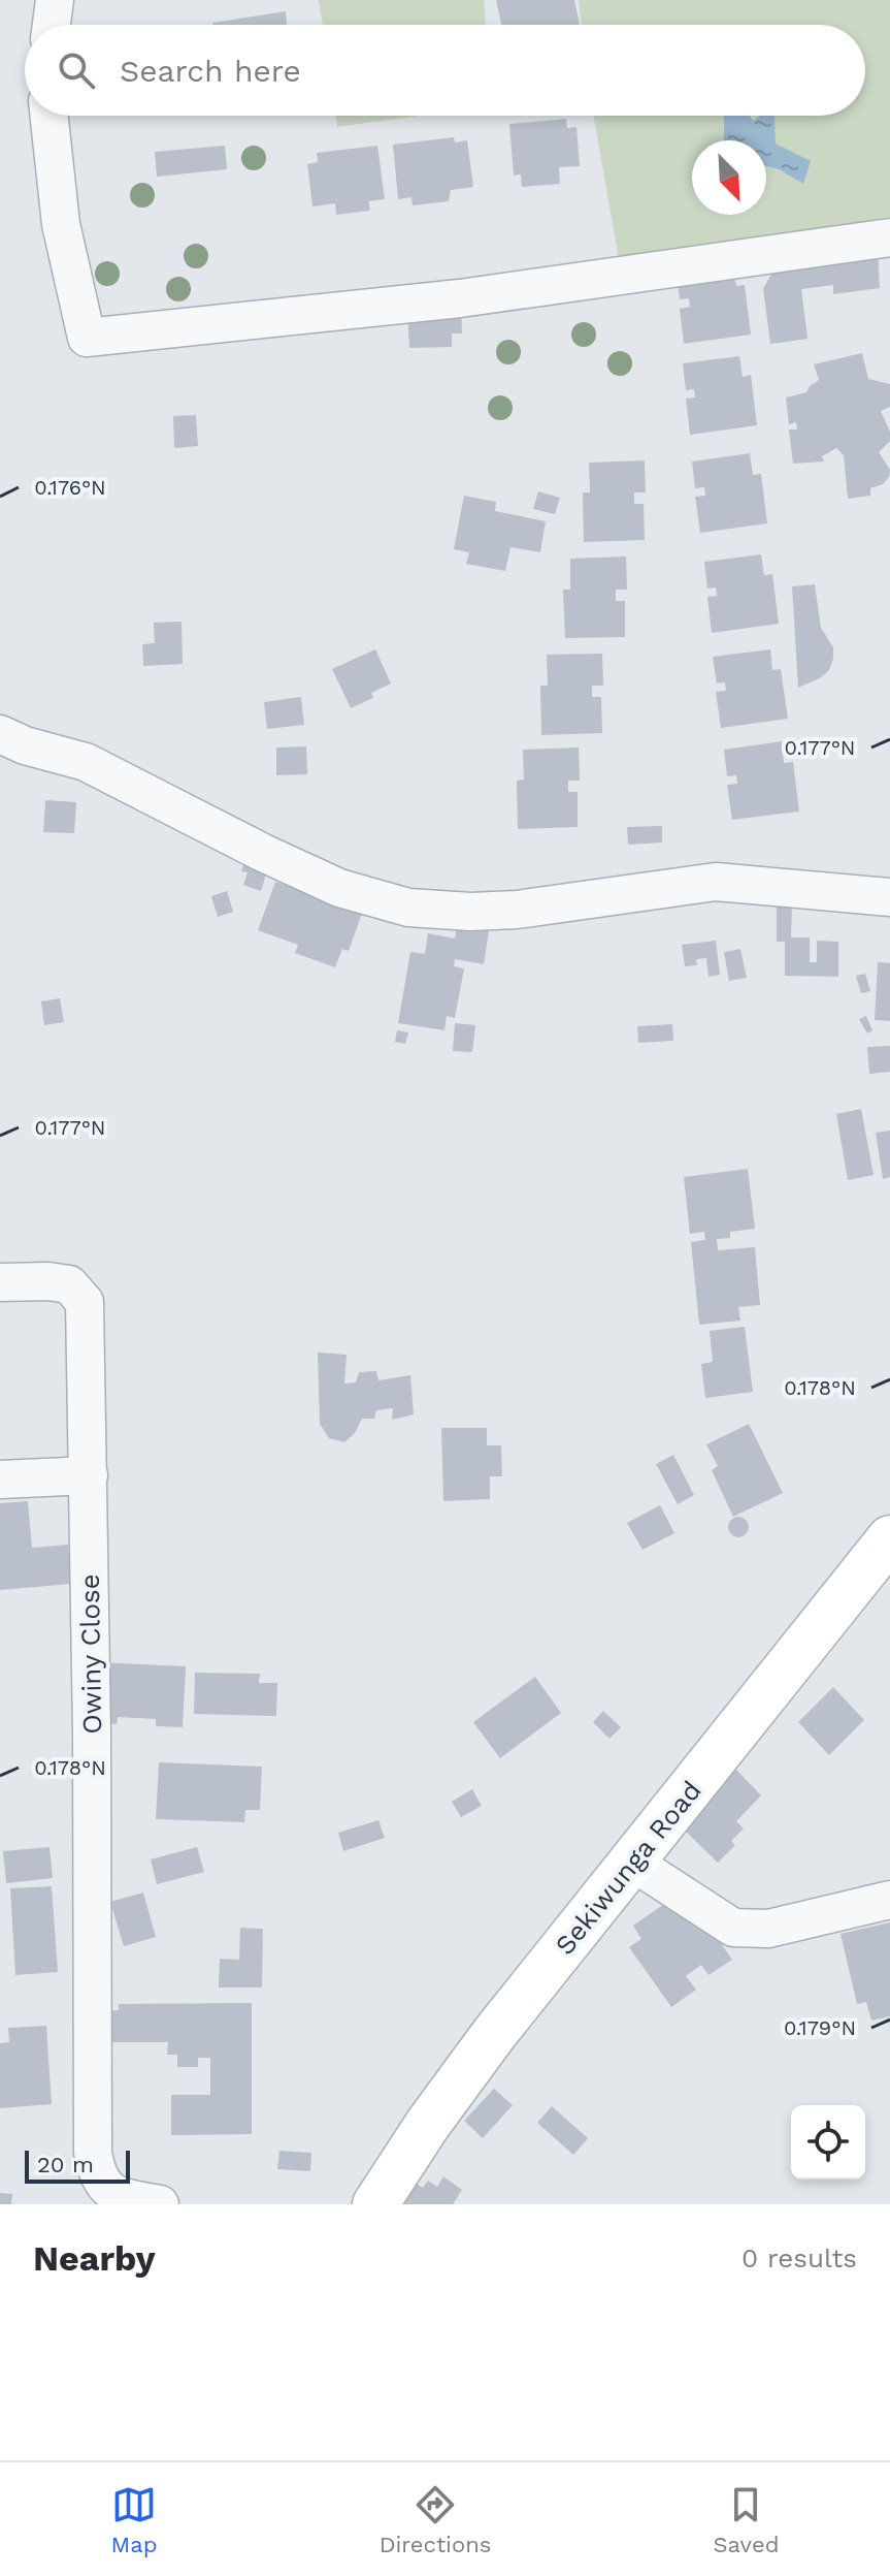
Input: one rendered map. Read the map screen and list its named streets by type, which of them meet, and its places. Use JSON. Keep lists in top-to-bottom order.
{
  "streets": {
    "main road": ["Sekiwunga Road"],
    "street": ["Owiny Close"]
  },
  "scale_bar": "20 m",
  "north": "bottom right",
  "page": {
    "search": "Search here",
    "scale": "20 m",
    "heading": ["Nearby", "0 results"],
    "nav": ["Map", "Directions", "Saved"]
  },
  "coordinates": [
    "0.176°N",
    "0.177°N",
    "0.178°N",
    "0.179°N"
  ]
}
